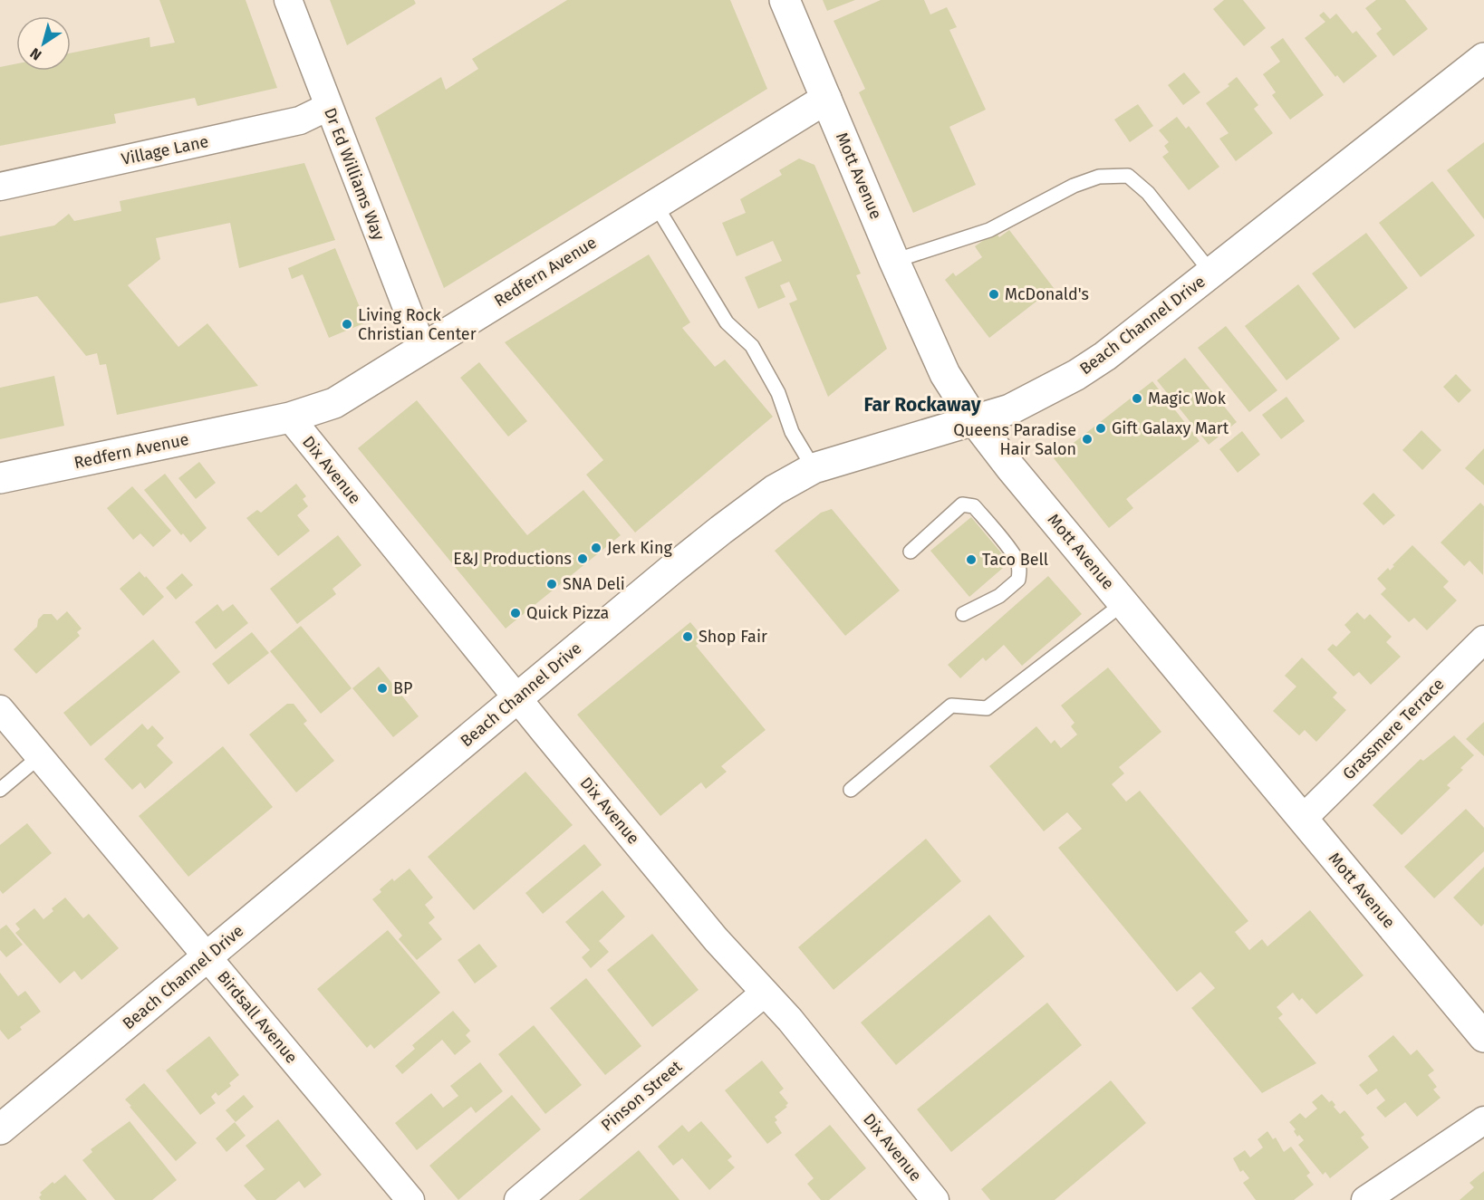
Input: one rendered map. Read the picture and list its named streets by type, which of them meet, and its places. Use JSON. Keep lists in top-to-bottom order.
{
  "streets": {
    "main road": ["Mott Avenue", "Redfern Avenue", "Beach Channel Drive"],
    "street": [
      "Village Lane",
      "Dr Ed Williams Way",
      "Dix Avenue",
      "Grassmere Terrace",
      "Birdsall Avenue",
      "Pinson Street"
    ]
  },
  "crossings": [
    ["Village Lane", "Dr Ed Williams Way"],
    ["Dr Ed Williams Way", "Redfern Avenue"],
    ["Mott Avenue", "Redfern Avenue"],
    ["Mott Avenue", "Beach Channel Drive"],
    ["Mott Avenue", "Grassmere Terrace"],
    ["Redfern Avenue", "Dix Avenue"],
    ["Beach Channel Drive", "Dix Avenue"],
    ["Beach Channel Drive", "Birdsall Avenue"],
    ["Dix Avenue", "Pinson Street"]
  ],
  "districts": ["Far Rockaway"],
  "places": [
    "McDonald's",
    "Living Rock Christian Center",
    "Magic Wok",
    "Gift Galaxy Mart",
    "Queens Paradise Hair Salon",
    "Jerk King",
    "E&J Productions",
    "Taco Bell",
    "SNA Deli",
    "Quick Pizza",
    "Shop Fair",
    "BP"
  ],
  "north": "bottom left"
}
